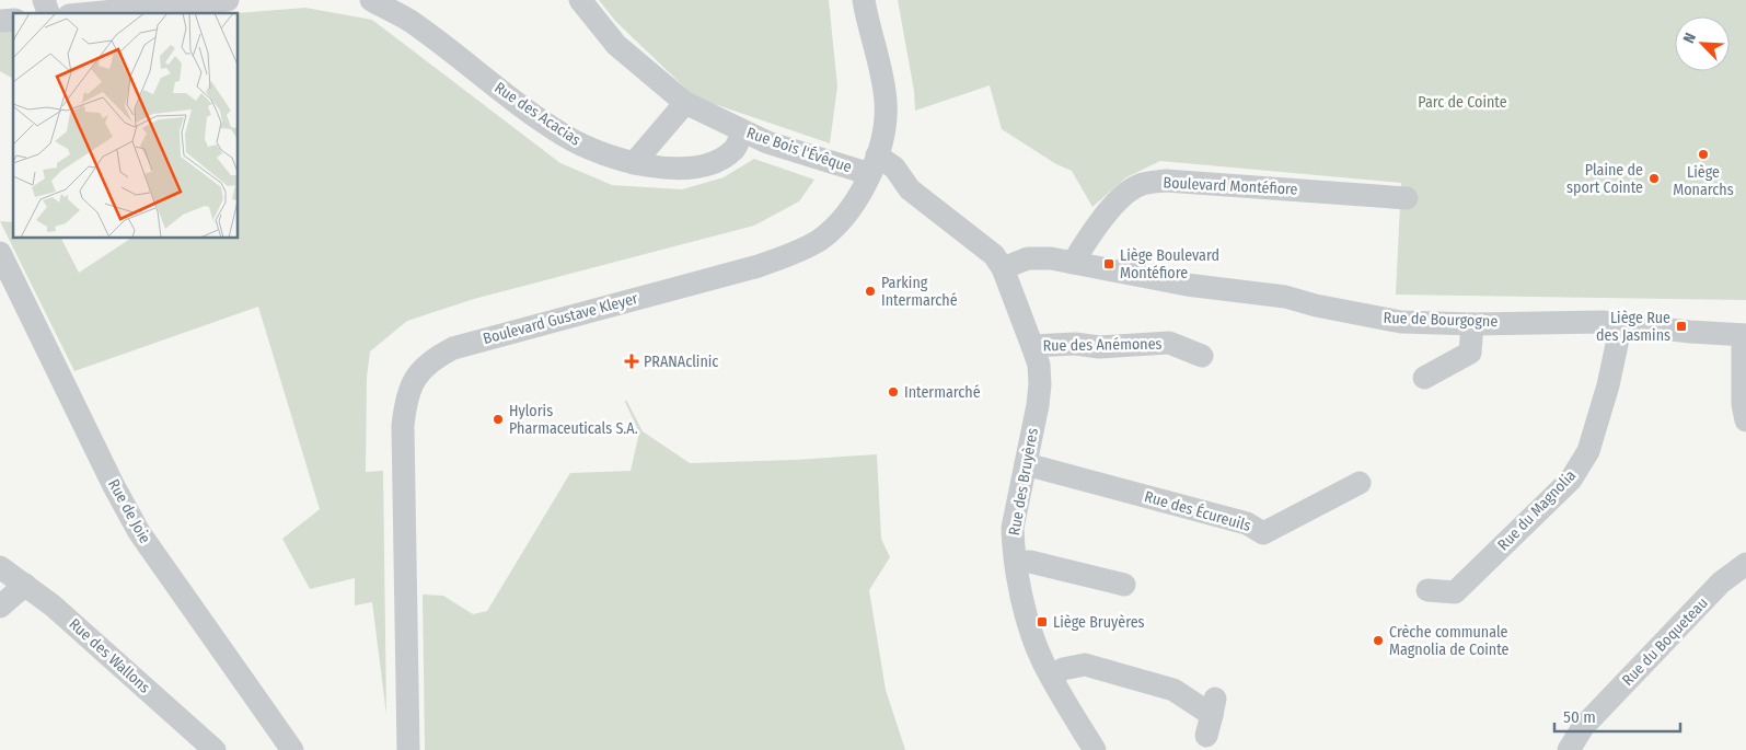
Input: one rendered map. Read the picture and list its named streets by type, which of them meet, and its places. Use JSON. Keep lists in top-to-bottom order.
{
  "streets": {
    "street": [
      "Rue des Acacias",
      "Rue Bois l'Évêque",
      "Boulevard Montéfiore",
      "Boulevard Gustave Kleyer",
      "Rue de Bourgogne",
      "Rue des Anémones",
      "Rue des Bruyères",
      "Rue du Magnolia",
      "Rue de Joie",
      "Rue des Écureuils",
      "Rue du Boqueteau",
      "Rue des Wallons"
    ]
  },
  "crossings": [
    ["Rue des Acacias", "Rue Bois l'Évêque"],
    ["Rue Bois l'Évêque", "Boulevard Gustave Kleyer"],
    ["Boulevard Montéfiore", "Rue de Bourgogne"],
    ["Rue de Bourgogne", "Rue du Magnolia"],
    ["Rue des Anémones", "Rue des Bruyères"],
    ["Rue des Bruyères", "Rue des Écureuils"]
  ],
  "parks": ["Parc de Cointe"],
  "places": {
    "other": [
      "Liège Monarchs",
      "Plaine de sport Cointe",
      "Parking Intermarché",
      "Intermarché",
      "Hyloris Pharmaceuticals S.A.",
      "Crèche communale Magnolia de Cointe"
    ],
    "transit": ["Liège Boulevard Montéfiore", "Liège Rue des Jasmins", "Liège Bruyères"],
    "health": ["PRANAclinic"]
  },
  "scale_bar": "50 m",
  "north": "top left"
}
